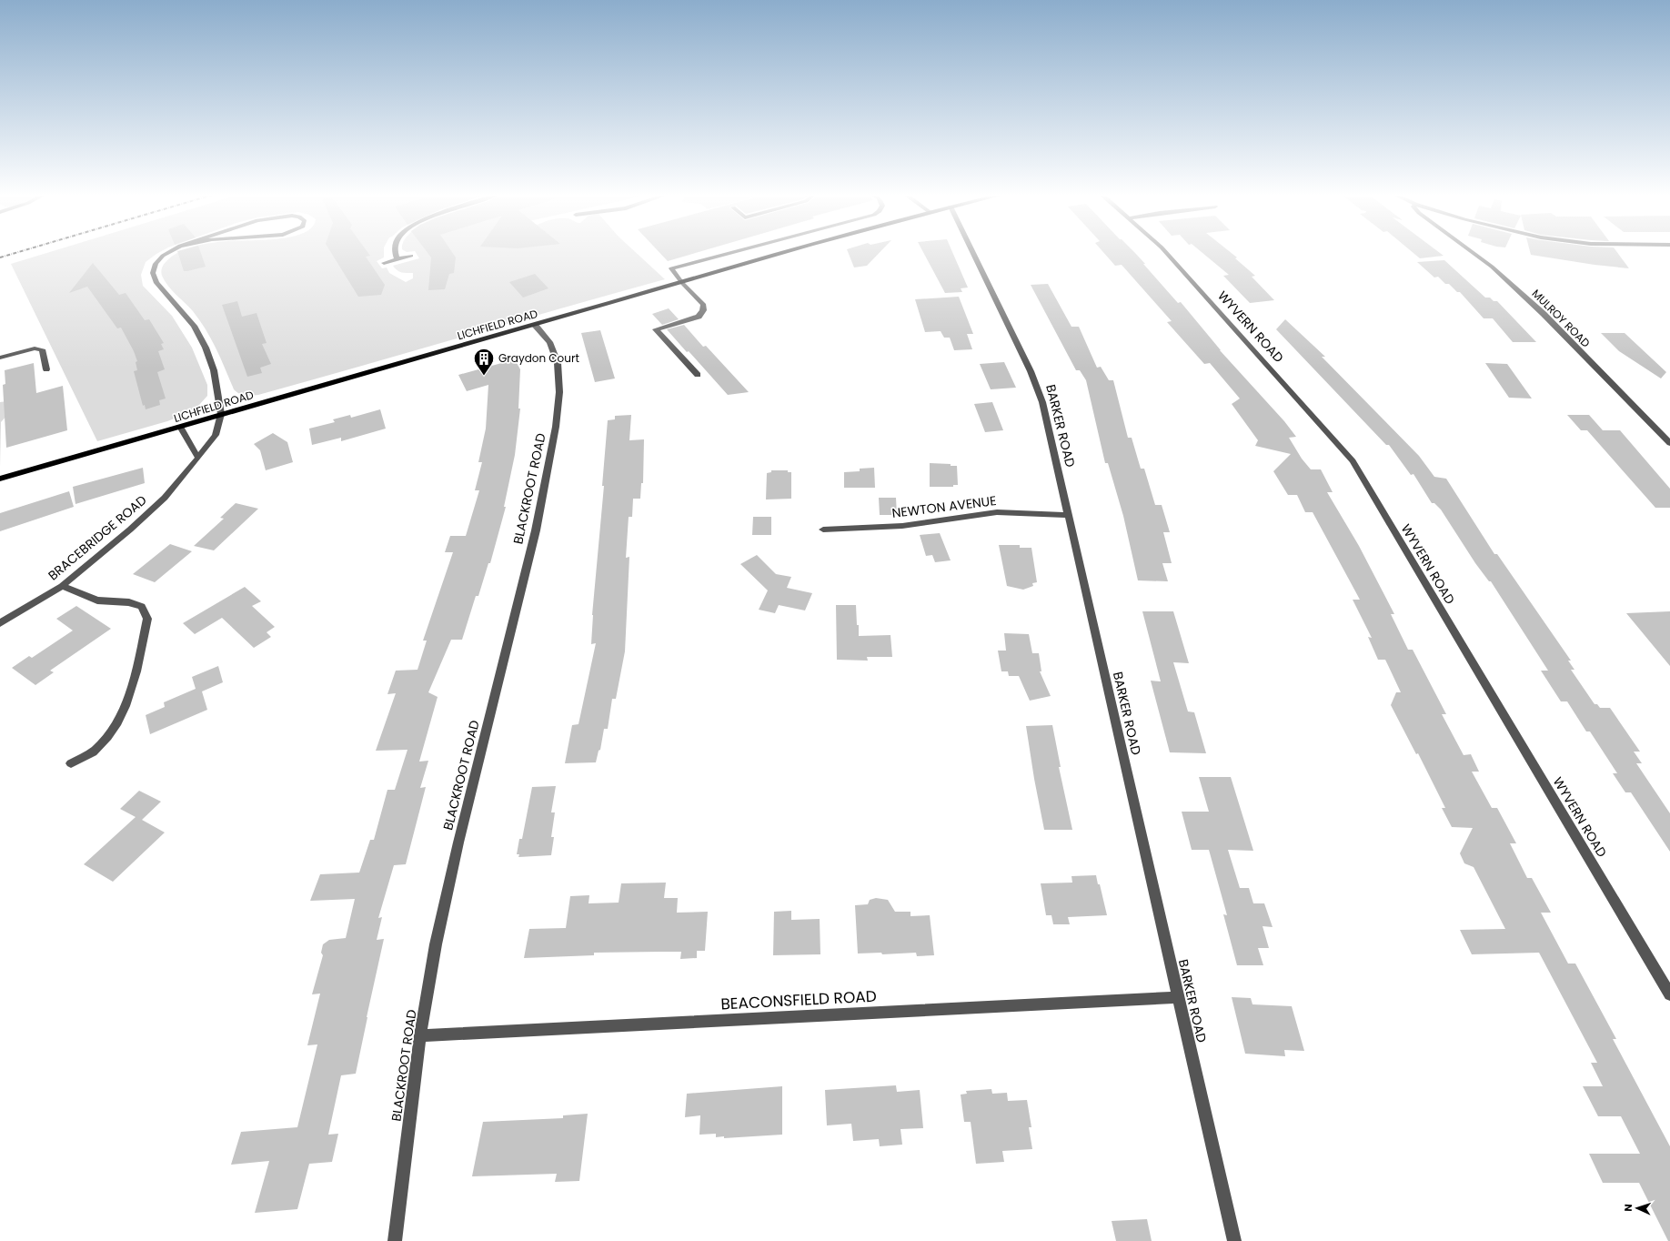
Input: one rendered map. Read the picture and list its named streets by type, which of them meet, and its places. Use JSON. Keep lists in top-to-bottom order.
{
  "streets": {
    "main road": ["LICHFIELD ROAD"],
    "street": [
      "MULROY ROAD",
      "WYVERN ROAD",
      "BARKER ROAD",
      "BLACKROOT ROAD",
      "NEWTON AVENUE",
      "BRACEBRIDGE ROAD",
      "BEACONSFIELD ROAD"
    ]
  },
  "crossings": [
    ["LICHFIELD ROAD", "BLACKROOT ROAD"],
    ["LICHFIELD ROAD", "BRACEBRIDGE ROAD"],
    ["BARKER ROAD", "NEWTON AVENUE"],
    ["BARKER ROAD", "BEACONSFIELD ROAD"],
    ["BLACKROOT ROAD", "BEACONSFIELD ROAD"]
  ],
  "places": {
    "building": ["Graydon Court"]
  },
  "north": "left"
}
